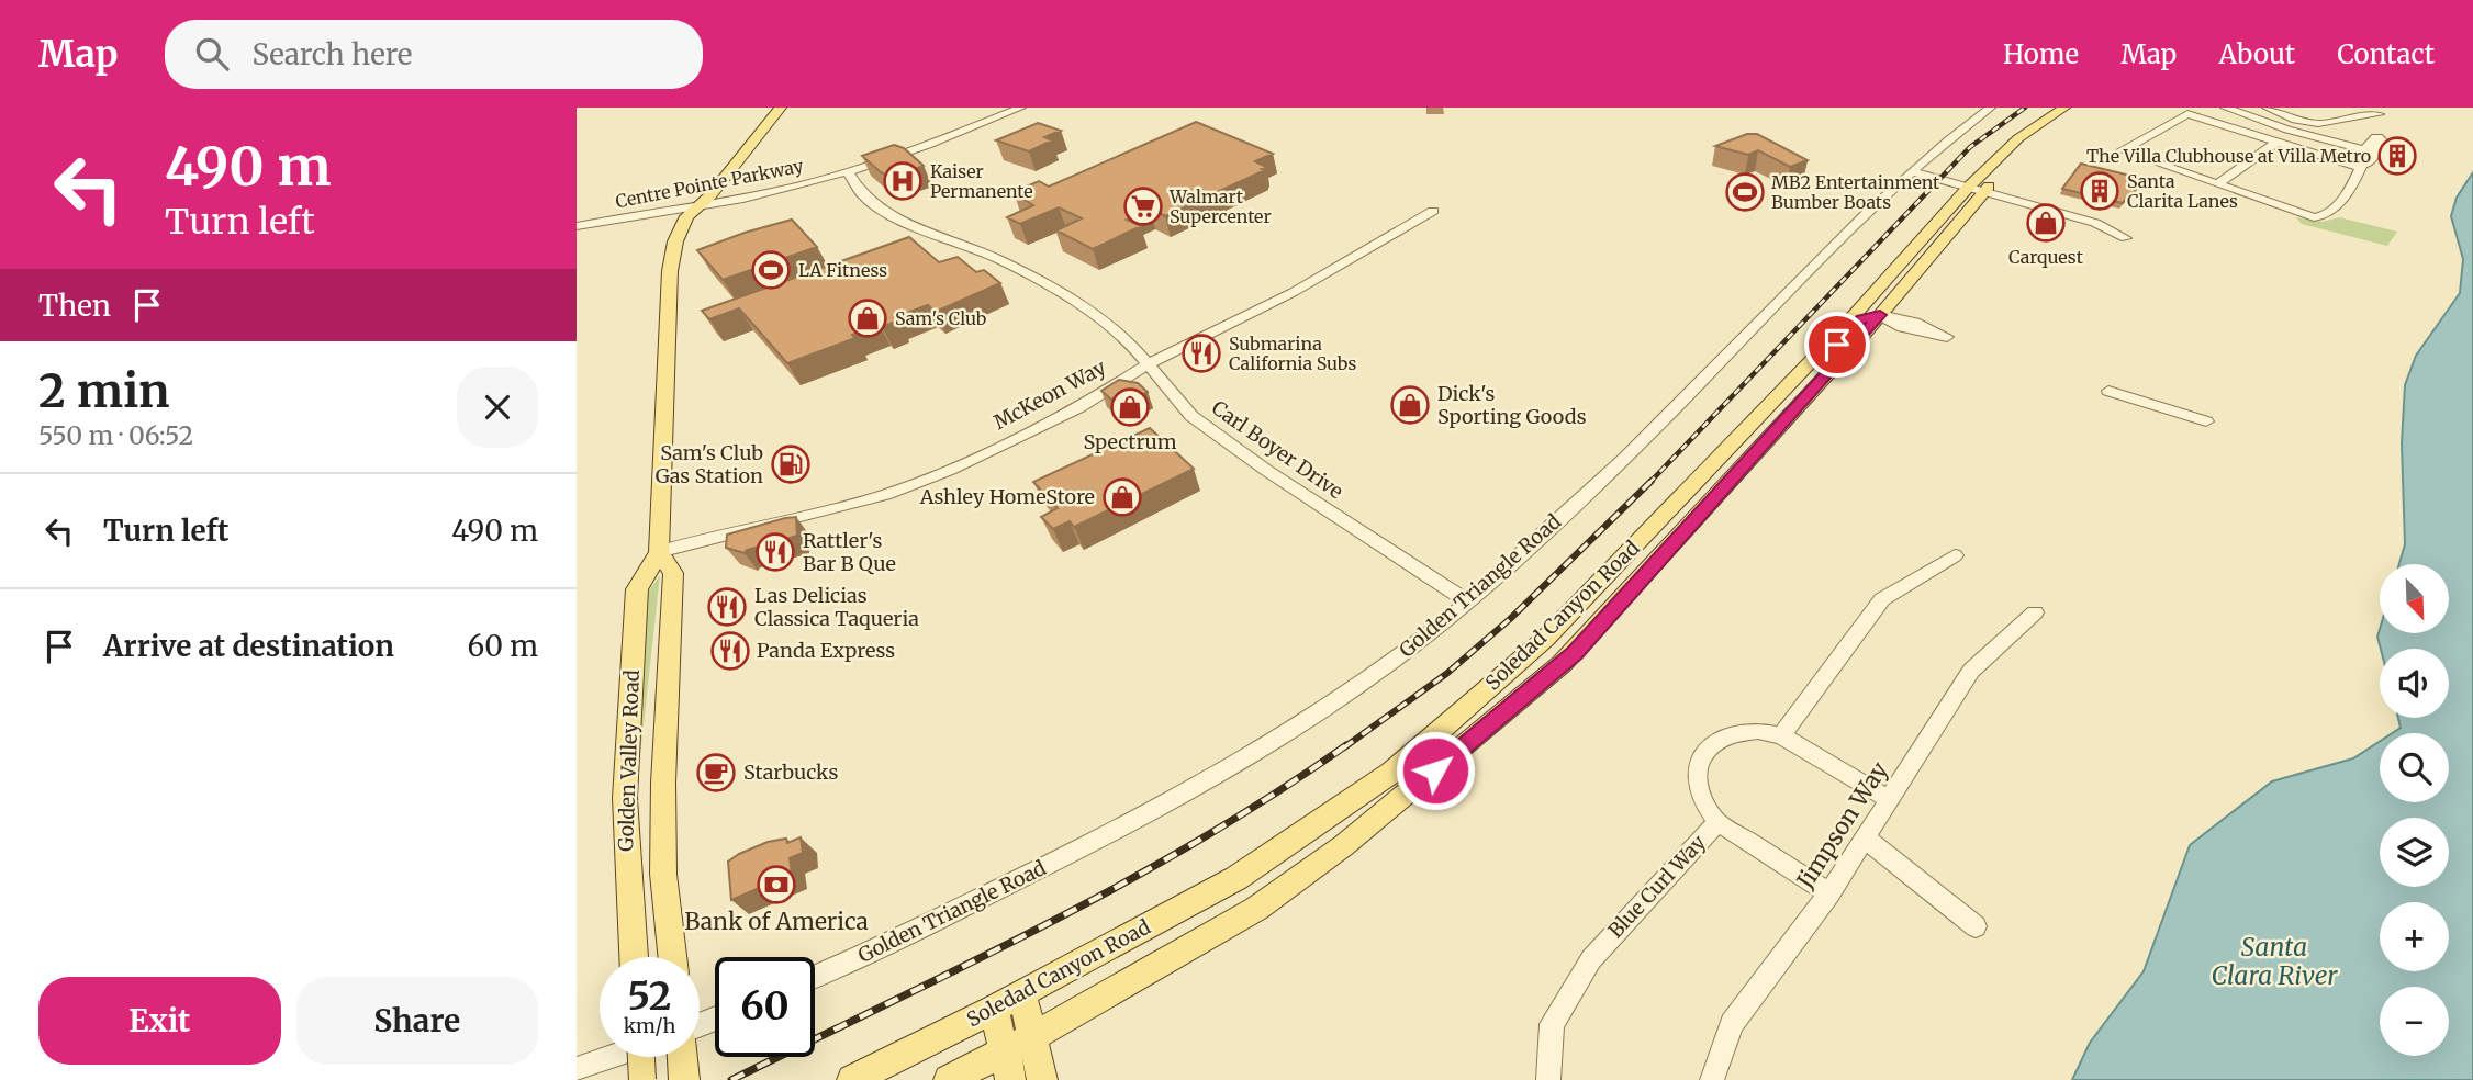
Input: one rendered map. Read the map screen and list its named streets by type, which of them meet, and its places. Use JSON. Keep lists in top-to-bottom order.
{
  "streets": {
    "main road": ["Soledad Canyon Road", "Golden Valley Road"],
    "street": [
      "Centre Pointe Parkway",
      "McKeon Way",
      "Carl Boyer Drive",
      "Golden Triangle Road",
      "Jimpson Way",
      "Blue Curl Way"
    ]
  },
  "crossings": [
    ["Centre Pointe Parkway", "Carl Boyer Drive"],
    ["Centre Pointe Parkway", "Golden Valley Road"],
    ["McKeon Way", "Carl Boyer Drive"],
    ["McKeon Way", "Golden Valley Road"],
    ["Carl Boyer Drive", "Golden Triangle Road"]
  ],
  "water": ["Santa Clara River"],
  "places": {
    "building": ["The Villa Clubhouse at Villa Metro", "Santa Clarita Lanes"],
    "hospital": ["Kaiser Permanente"],
    "sports": ["MB2 Entertainment Bumber Boats", "LA Fitness"],
    "supermarket": ["Walmart Supercenter"],
    "shop": [
      "Carquest",
      "Sam's Club",
      "Dick's Sporting Goods",
      "Spectrum",
      "Ashley HomeStore"
    ],
    "restaurant": [
      "Submarina California Subs",
      "Rattler's Bar B Que",
      "Las Delicias Classica Taqueria",
      "Panda Express"
    ],
    "fuel station": ["Sam's Club Gas Station"],
    "cafe": ["Starbucks"],
    "bank": ["Bank of America"]
  },
  "north": "bottom right",
  "page": {
    "header": "Map",
    "search": "Search here",
    "nav": [
      "Home",
      "Map",
      "About",
      "Contact"
    ],
    "turn": ["490 m", "Turn left"],
    "then": "Then",
    "heading": ["2 min", "550 m · 06:52"],
    "list": [
      {
        "name": "Turn left",
        "value": "490 m"
      },
      {
        "name": "Arrive at destination",
        "value": "60 m"
      }
    ],
    "map_buttons": ["+", "−"],
    "speed": "52 km/h",
    "limit": "60",
    "buttons": ["Exit", "Share"]
  }
}
